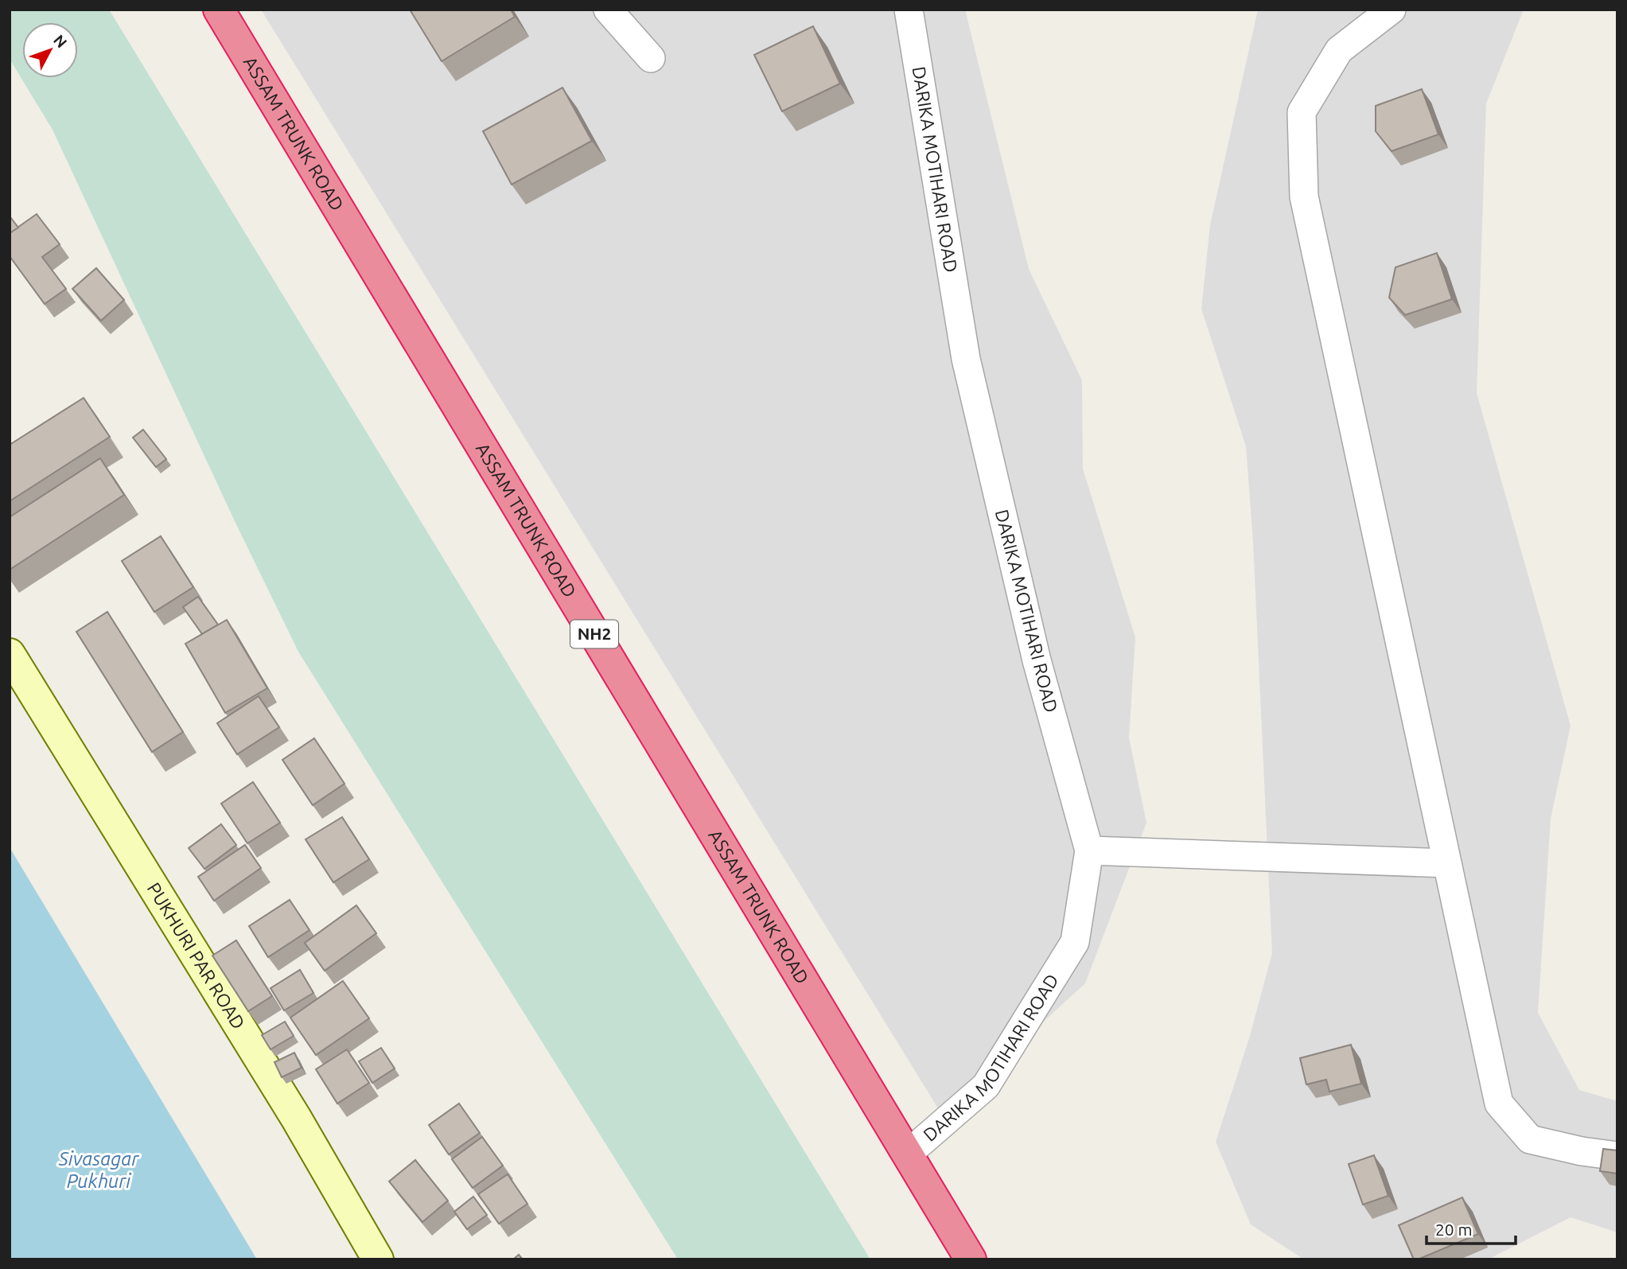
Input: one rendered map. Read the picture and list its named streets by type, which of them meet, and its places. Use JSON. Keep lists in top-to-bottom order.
{
  "streets": {
    "highway": ["ASSAM TRUNK ROAD", "NH2"],
    "street": ["DARIKA MOTIHARI ROAD", "PUKHURI PAR ROAD"]
  },
  "crossings": [
    ["ASSAM TRUNK ROAD", "DARIKA MOTIHARI ROAD"]
  ],
  "water": ["Sivasagar Pukhuri"],
  "scale_bar": "20 m",
  "north": "top right"
}
